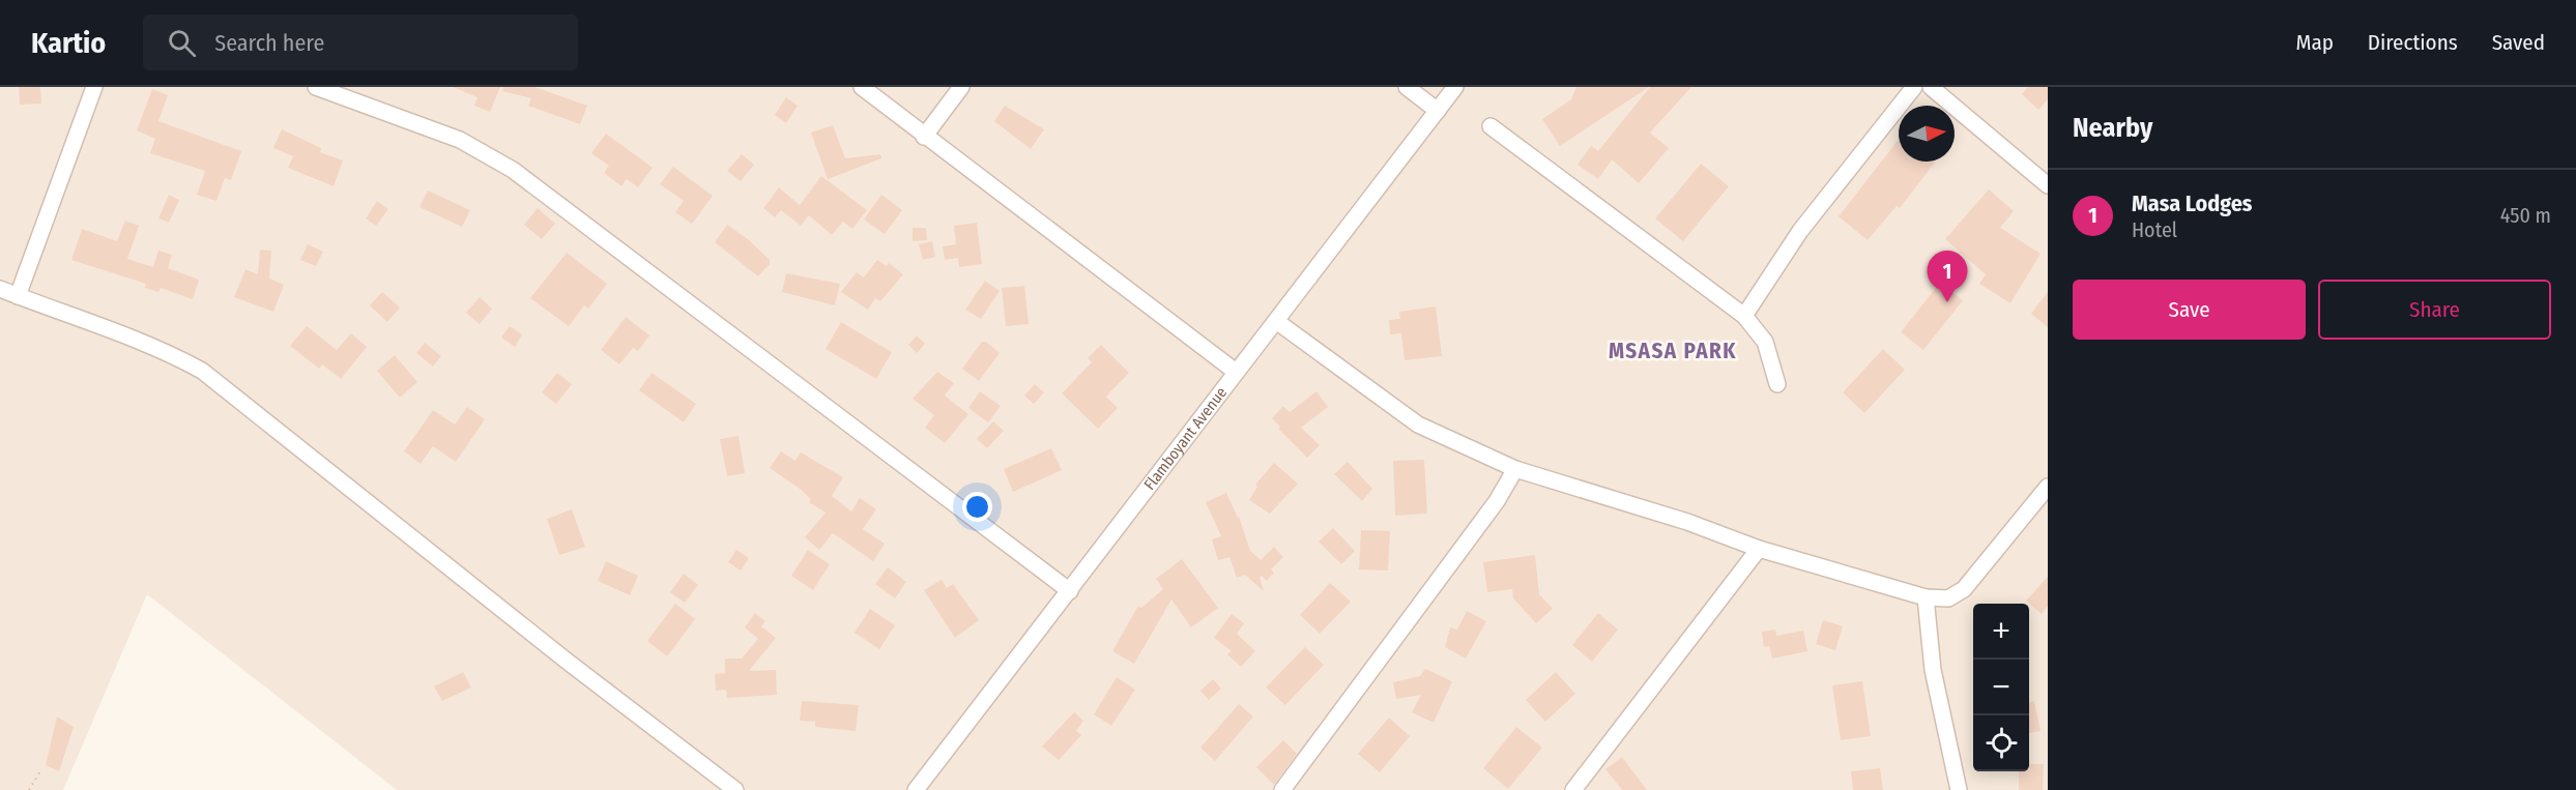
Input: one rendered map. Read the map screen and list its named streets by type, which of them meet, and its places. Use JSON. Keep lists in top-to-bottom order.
{
  "streets": {
    "street": ["Flamboyant Avenue"]
  },
  "districts": ["MSASA PARK"],
  "north": "right",
  "page": {
    "header": "Kartio",
    "search": "Search here",
    "nav": ["Map", "Directions", "Saved"],
    "heading": "Nearby",
    "list": [
      {
        "mark": "1",
        "name": "Masa Lodges",
        "note": "Hotel",
        "value": "450 m"
      }
    ],
    "pins": "1",
    "buttons": ["Save", "Share"],
    "map_buttons": ["+", "−"]
  }
}
